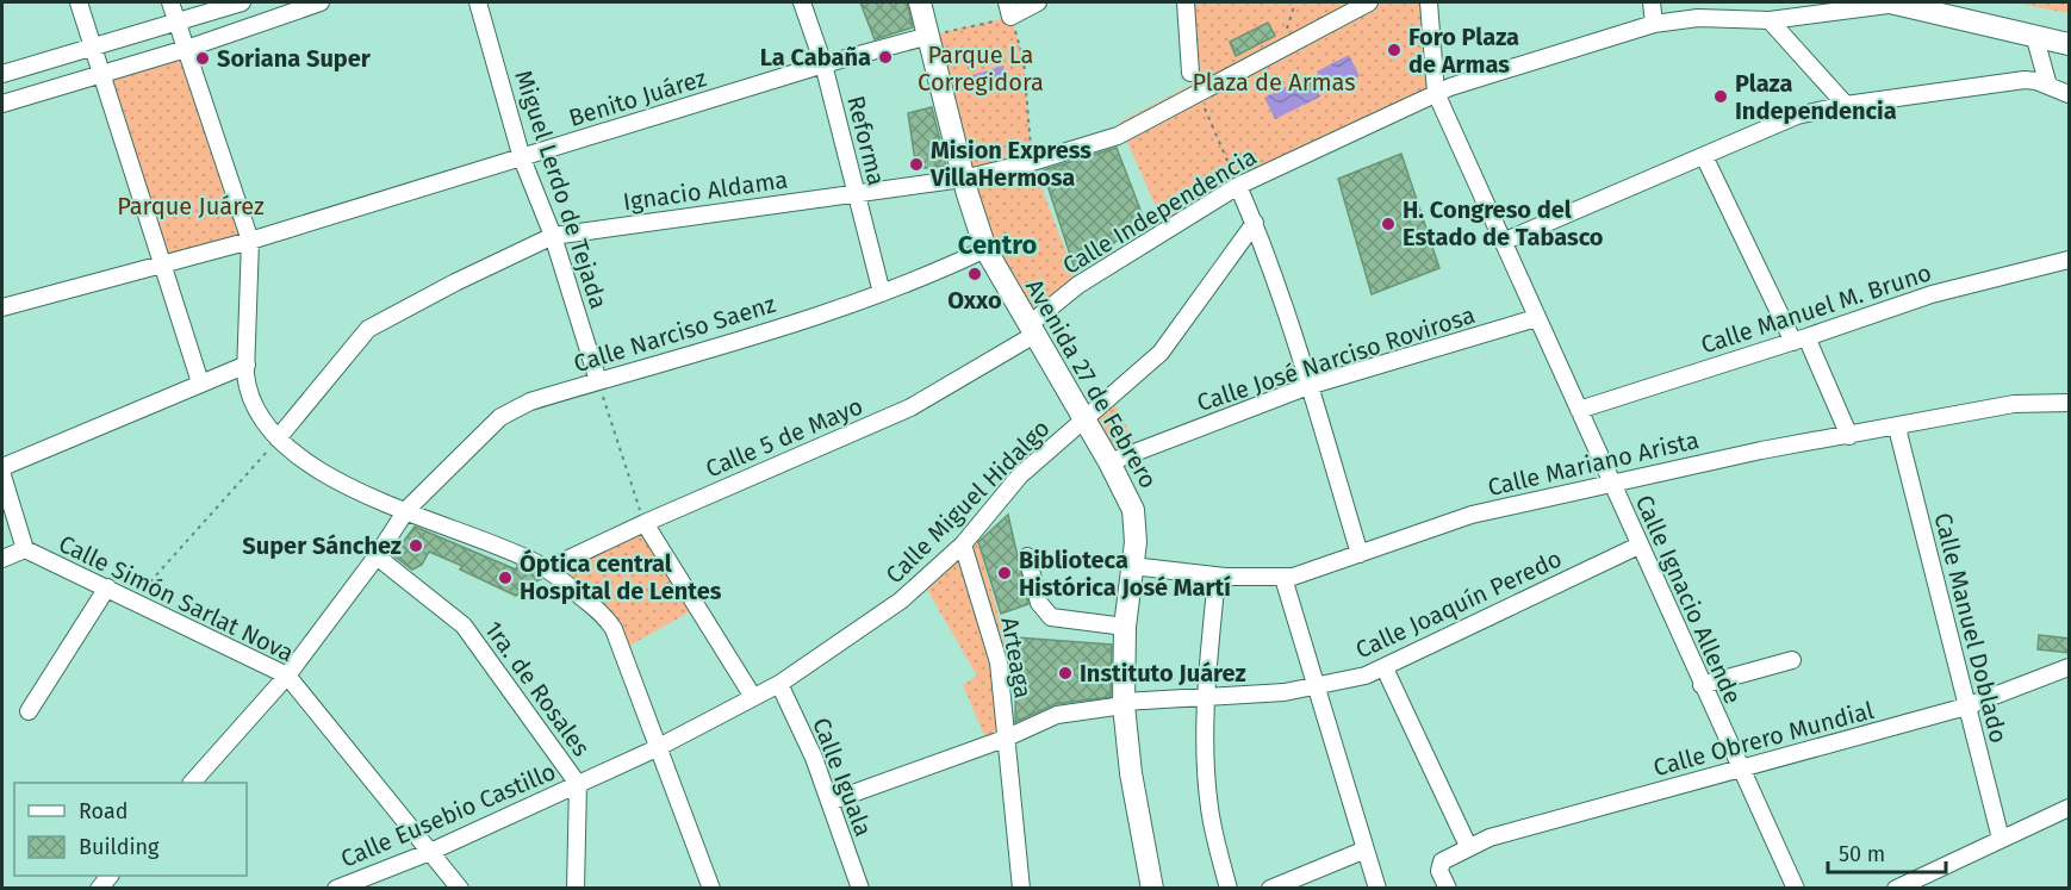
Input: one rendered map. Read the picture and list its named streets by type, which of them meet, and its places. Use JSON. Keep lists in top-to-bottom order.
{
  "streets": {
    "main road": ["Avenida 27 de Febrero"],
    "street": [
      "Benito Juárez",
      "Reforma",
      "Miguel Lerdo de Tejada",
      "Ignacio Aldama",
      "Calle Independencia",
      "Calle Manuel M. Bruno",
      "Calle Narciso Saenz",
      "Calle José Narciso Rovirosa",
      "Calle 5 de Mayo",
      "Calle Mariano Arista",
      "Calle Miguel Hidalgo",
      "Calle Simón Sarlat Nova",
      "Calle Ignacio Allende",
      "Calle Joaquín Peredo",
      "Calle Manuel Doblado",
      "Arteaga",
      "1ra. de Rosales",
      "Calle Obrero Mundial",
      "Calle Iguala",
      "Calle Eusebio Castillo"
    ]
  },
  "crossings": [
    ["Benito Juárez", "Reforma"],
    ["Benito Juárez", "Miguel Lerdo de Tejada"],
    ["Benito Juárez", "Avenida 27 de Febrero"],
    ["Reforma", "Ignacio Aldama"],
    ["Reforma", "Calle Narciso Saenz"],
    ["Miguel Lerdo de Tejada", "Ignacio Aldama"],
    ["Miguel Lerdo de Tejada", "Calle Narciso Saenz"],
    ["Ignacio Aldama", "Avenida 27 de Febrero"],
    ["Calle Independencia", "Avenida 27 de Febrero"],
    ["Calle Independencia", "Calle 5 de Mayo"],
    ["Calle Independencia", "Calle Ignacio Allende"],
    ["Calle Manuel M. Bruno", "Calle Ignacio Allende"],
    ["Calle Narciso Saenz", "Avenida 27 de Febrero"],
    ["Calle Narciso Saenz", "Calle Simón Sarlat Nova"],
    ["Calle Narciso Saenz", "1ra. de Rosales"],
    ["Calle José Narciso Rovirosa", "Avenida 27 de Febrero"],
    ["Calle José Narciso Rovirosa", "Calle Ignacio Allende"],
    ["Avenida 27 de Febrero", "Calle 5 de Mayo"],
    ["Avenida 27 de Febrero", "Calle Mariano Arista"],
    ["Avenida 27 de Febrero", "Calle Miguel Hidalgo"],
    ["Avenida 27 de Febrero", "Calle Joaquín Peredo"],
    ["Calle Mariano Arista", "Calle Ignacio Allende"],
    ["Calle Mariano Arista", "Calle Manuel Doblado"],
    ["Calle Miguel Hidalgo", "Arteaga"],
    ["Calle Miguel Hidalgo", "Calle Iguala"],
    ["Calle Miguel Hidalgo", "Calle Eusebio Castillo"],
    ["Calle Simón Sarlat Nova", "Calle Eusebio Castillo"],
    ["Calle Ignacio Allende", "Calle Joaquín Peredo"],
    ["Calle Ignacio Allende", "Calle Obrero Mundial"],
    ["Calle Joaquín Peredo", "Arteaga"],
    ["Calle Joaquín Peredo", "Calle Iguala"],
    ["Calle Manuel Doblado", "Calle Obrero Mundial"],
    ["1ra. de Rosales", "Calle Eusebio Castillo"]
  ],
  "districts": ["Centro"],
  "parks": ["Parque La Corregidora", "Plaza de Armas", "Parque Juárez"],
  "places": [
    "Foro Plaza de Armas",
    "La Cabaña",
    "Soriana Super",
    "Plaza Independencia",
    "Mision Express VillaHermosa",
    "H. Congreso del Estado de Tabasco",
    "Oxxo",
    "Super Sánchez",
    "Biblioteca Histórica José Martí",
    "Óptica central Hospital de Lentes",
    "Instituto Juárez"
  ],
  "legend": ["Road", "Building"],
  "scale_bar": "50 m"
}
